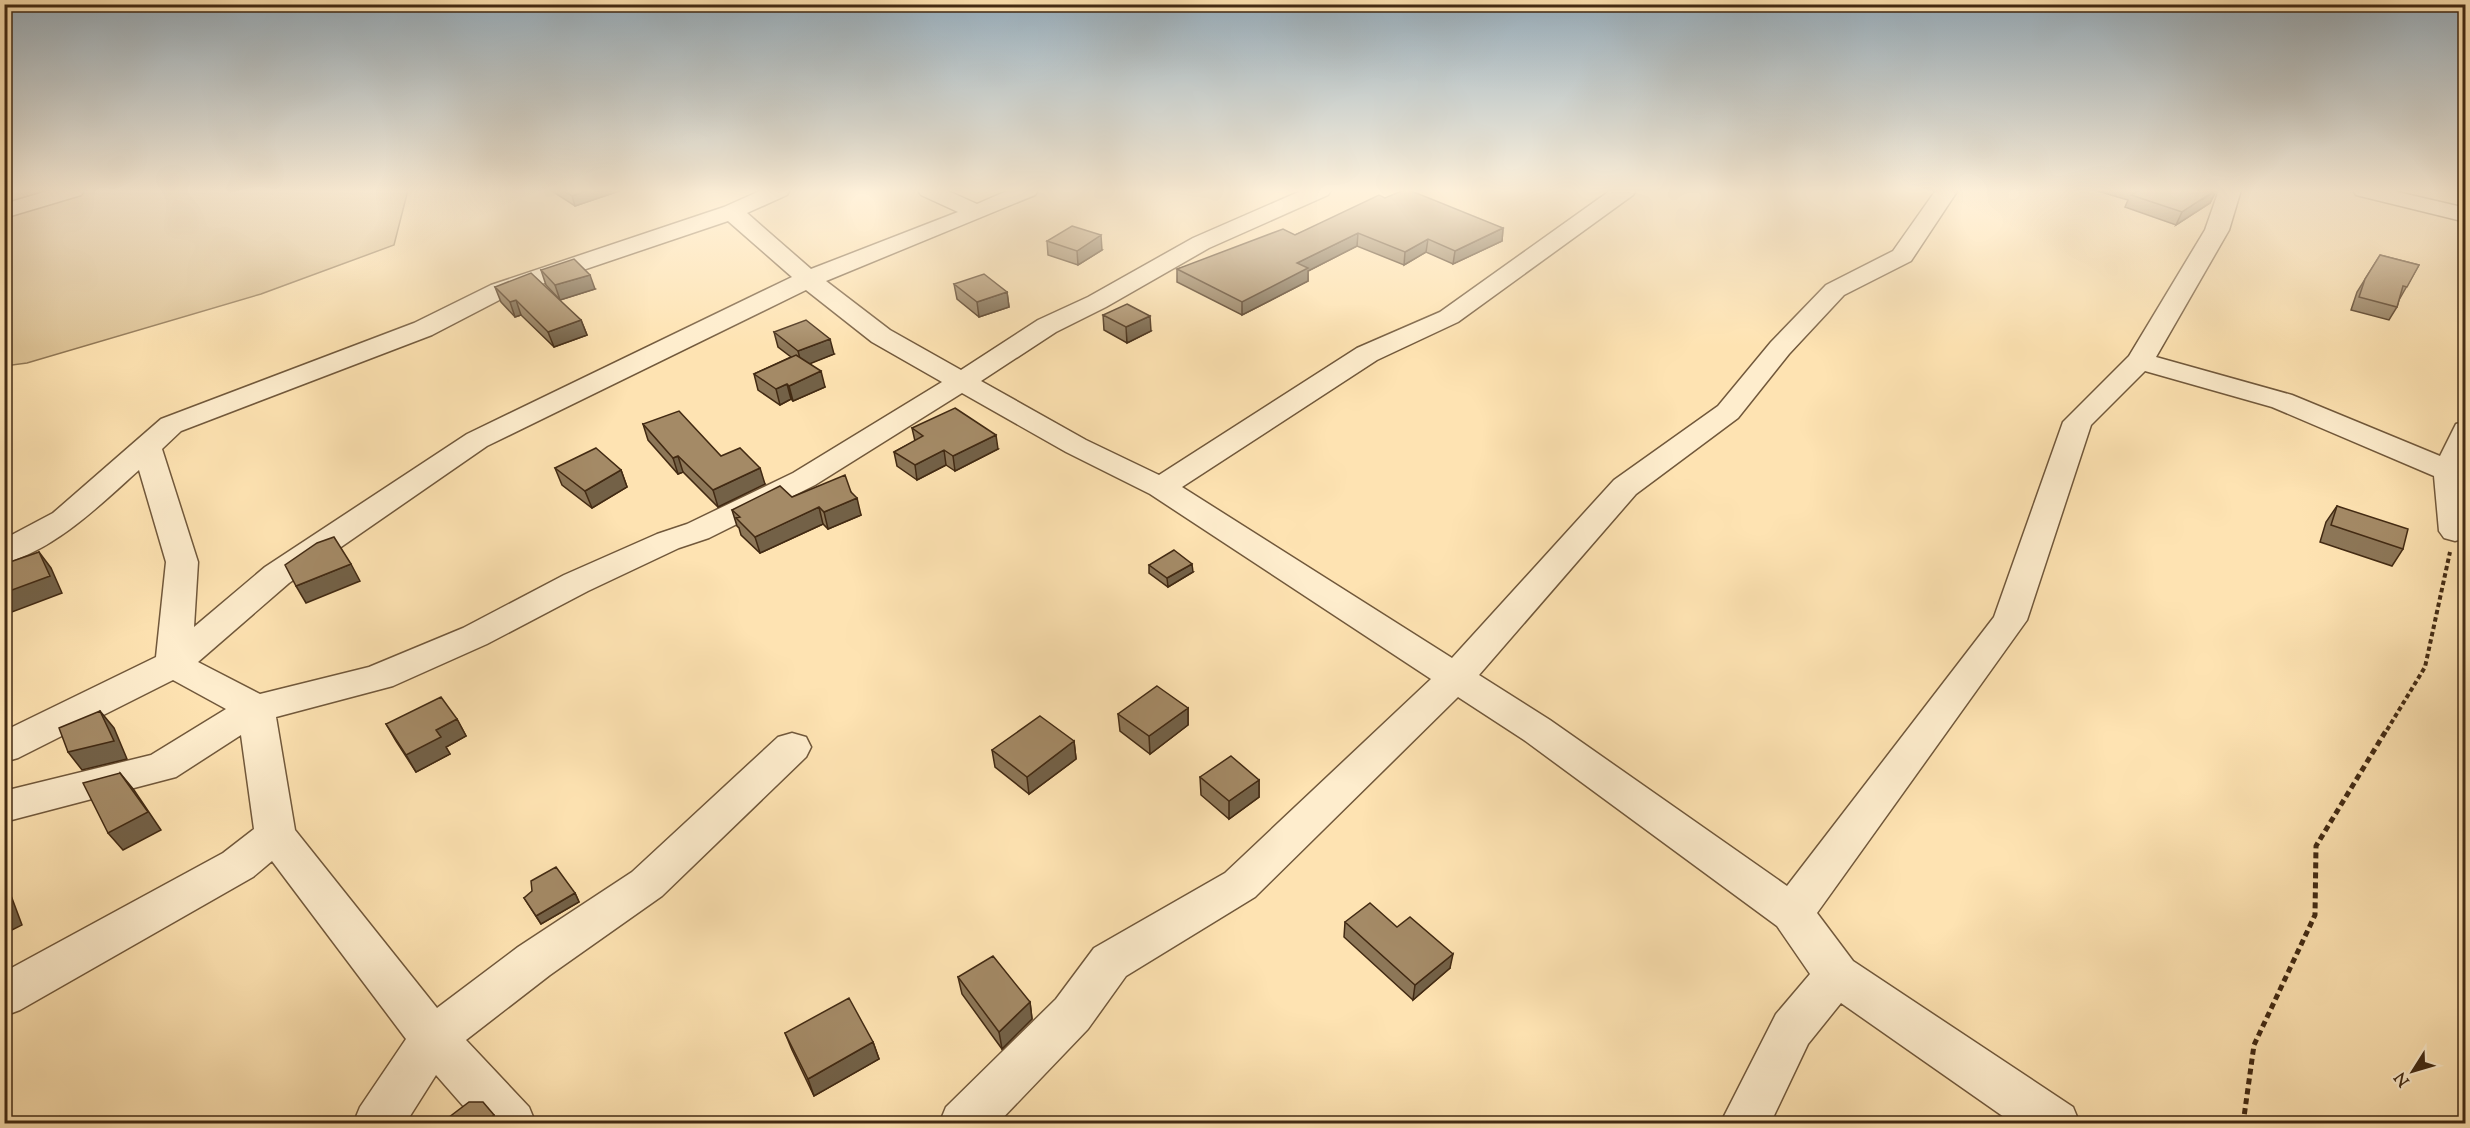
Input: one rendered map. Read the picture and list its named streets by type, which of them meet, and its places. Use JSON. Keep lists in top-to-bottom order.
{
  "north": "bottom left"
}
